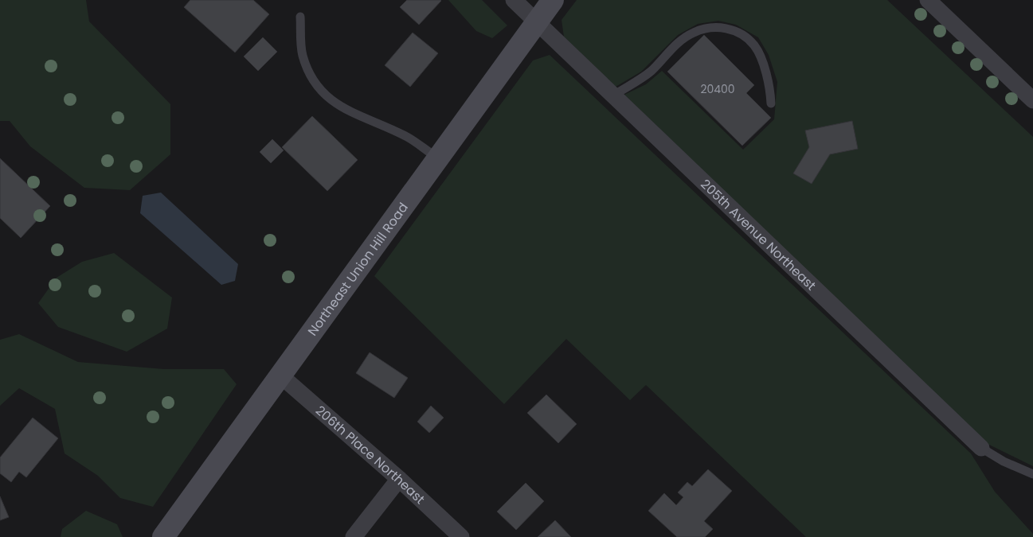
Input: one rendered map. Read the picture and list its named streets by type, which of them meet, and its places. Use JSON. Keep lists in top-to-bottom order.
{
  "streets": {
    "street": ["205th Avenue Northeast", "Northeast Union Hill Road", "206th Place Northeast"]
  },
  "crossings": [
    ["205th Avenue Northeast", "Northeast Union Hill Road"],
    ["Northeast Union Hill Road", "206th Place Northeast"]
  ],
  "house_numbers": ["20400"]
}
